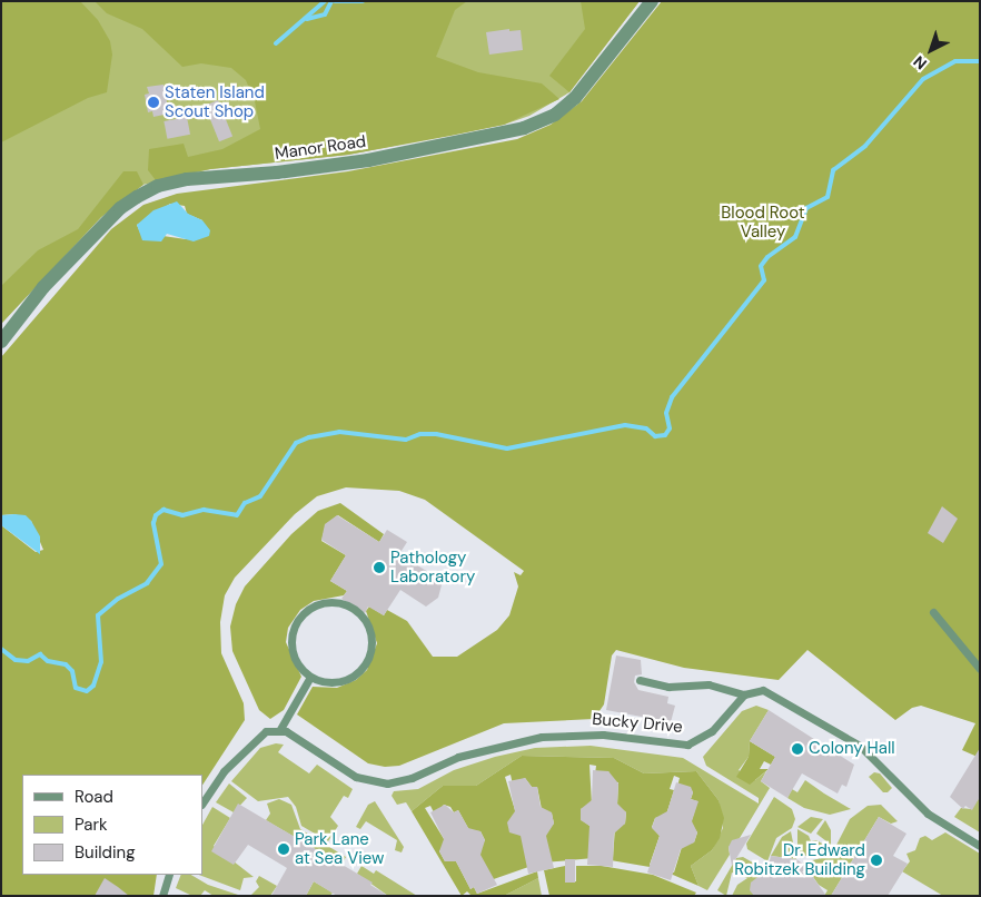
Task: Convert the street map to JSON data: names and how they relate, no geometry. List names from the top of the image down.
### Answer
{
  "streets": {
    "street": ["Manor Road"],
    "lane": ["Bucky Drive"]
  },
  "parks": ["Blood Root Valley"],
  "places": [
    "Staten Island Scout Shop",
    "Pathology Laboratory",
    "Colony Hall",
    "Park Lane at Sea View",
    "Dr. Edward Robitzek Building"
  ],
  "legend": ["Road", "Park", "Building"],
  "north": "bottom left"
}
